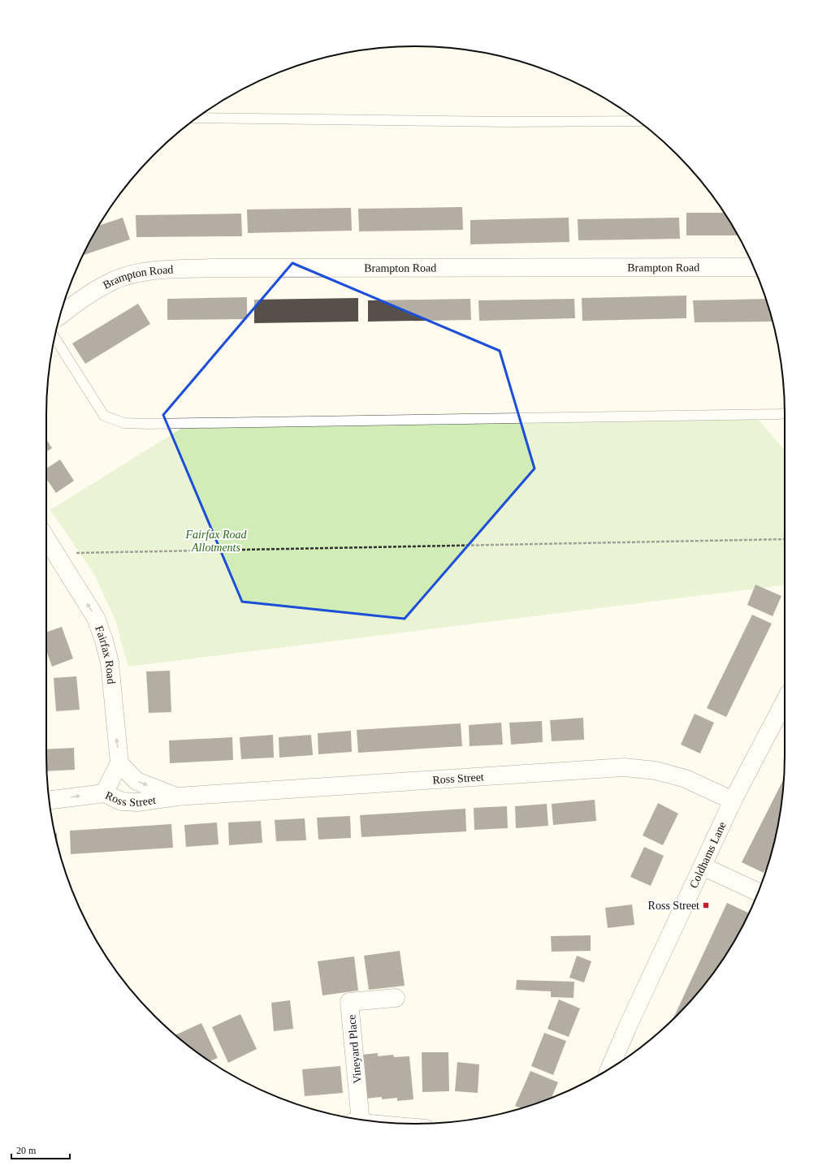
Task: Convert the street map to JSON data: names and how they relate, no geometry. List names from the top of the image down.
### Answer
{
  "streets": {
    "street": [
      "Brampton Road",
      "Fairfax Road",
      "Ross Street",
      "Coldhams Lane",
      "Vineyard Place"
    ]
  },
  "crossings": [
    ["Fairfax Road", "Ross Street"],
    ["Ross Street", "Coldhams Lane"]
  ],
  "one_way": ["Fairfax Road"],
  "parks": ["Fairfax Road Allotments"],
  "places": {
    "transit": ["Ross Street"]
  },
  "scale_bar": "20 m"
}
